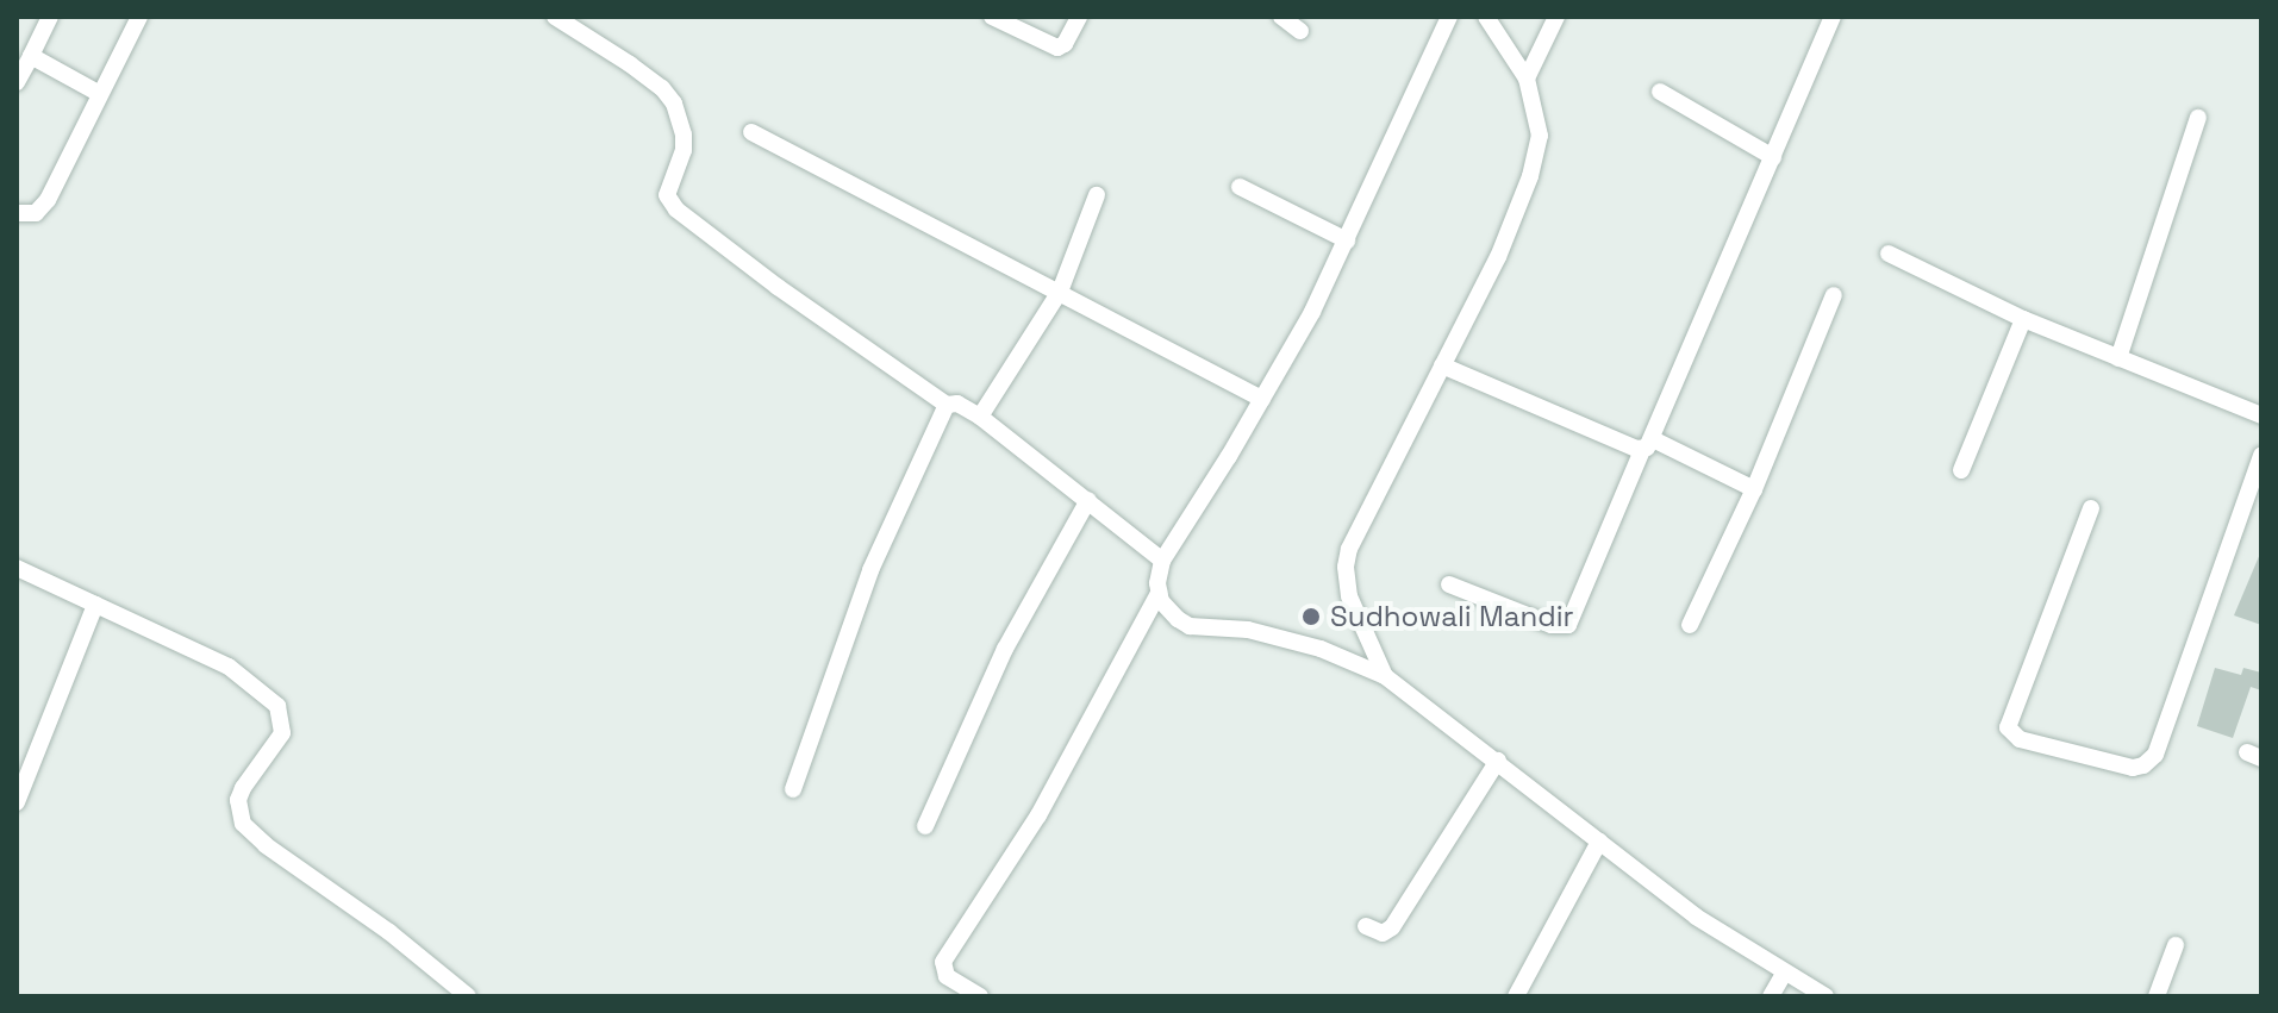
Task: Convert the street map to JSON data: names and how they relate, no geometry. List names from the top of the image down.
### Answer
{
  "places": ["Sudhowali Mandir"]
}
